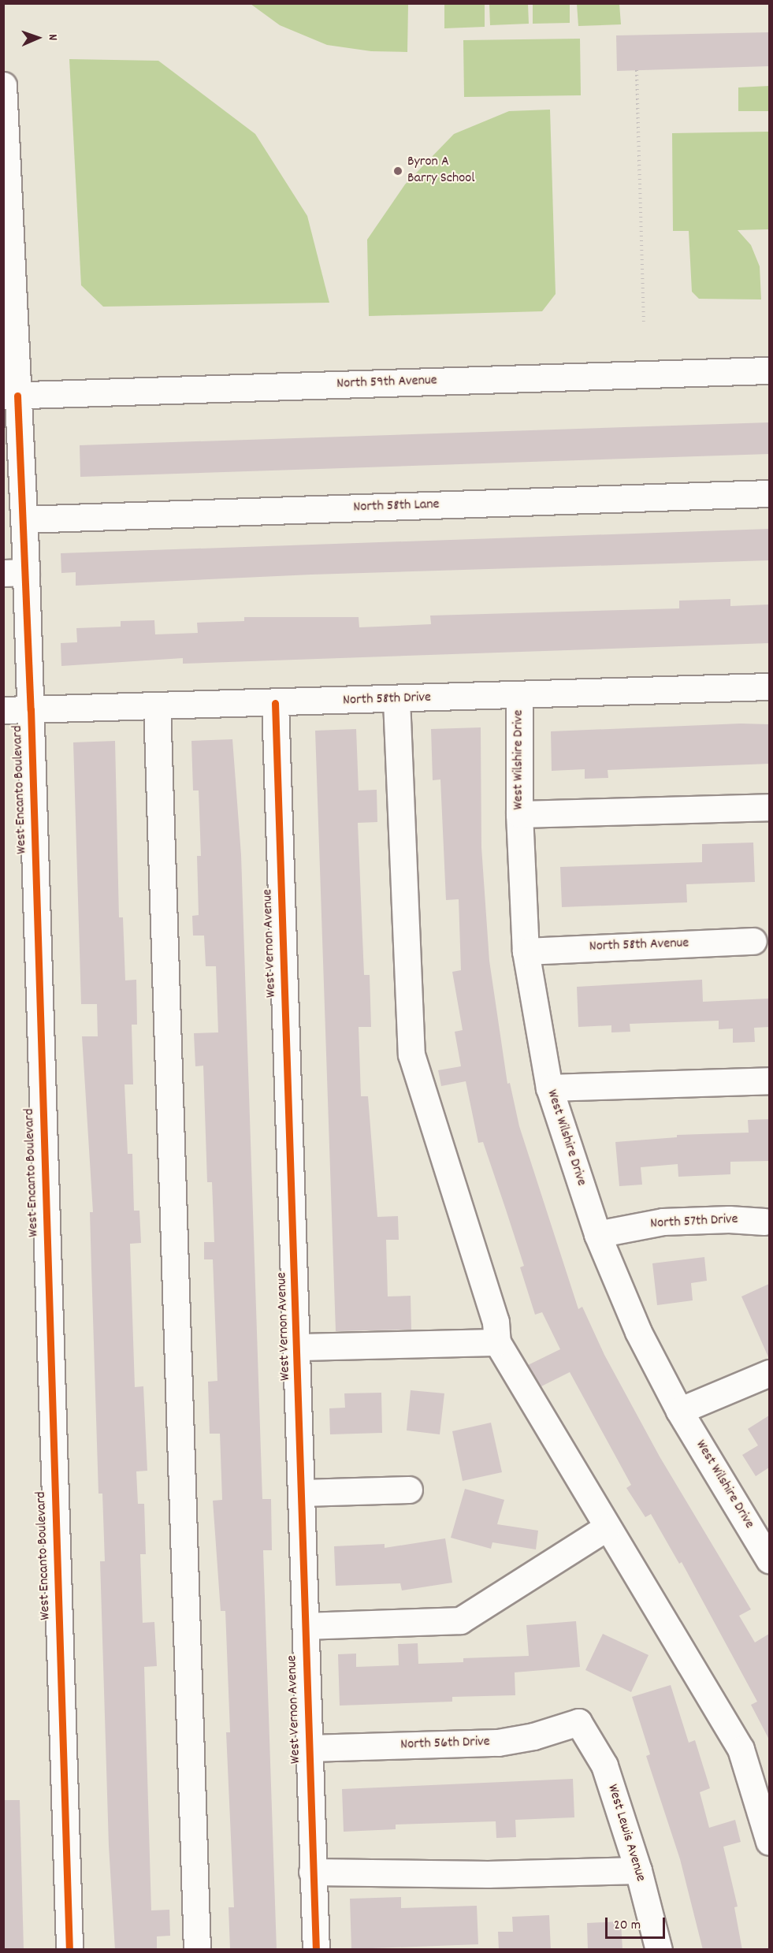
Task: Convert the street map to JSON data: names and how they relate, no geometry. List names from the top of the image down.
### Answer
{
  "streets": {
    "street": [
      "North 59th Avenue",
      "North 58th Lane",
      "North 58th Drive",
      "West Wilshire Drive",
      "West Encanto Boulevard",
      "West Vernon Avenue",
      "North 58th Avenue",
      "North 57th Drive",
      "North 56th Drive",
      "West Lewis Avenue"
    ]
  },
  "crossings": [
    ["North 59th Avenue", "West Encanto Boulevard"],
    ["North 58th Lane", "West Encanto Boulevard"],
    ["North 58th Drive", "West Wilshire Drive"],
    ["North 58th Drive", "West Encanto Boulevard"],
    ["North 58th Drive", "West Vernon Avenue"],
    ["West Wilshire Drive", "North 58th Avenue"],
    ["West Wilshire Drive", "North 57th Drive"],
    ["West Vernon Avenue", "North 56th Drive"],
    ["North 56th Drive", "West Lewis Avenue"]
  ],
  "places": ["Byron A Barry School"],
  "scale_bar": "20 m",
  "north": "right"
}
